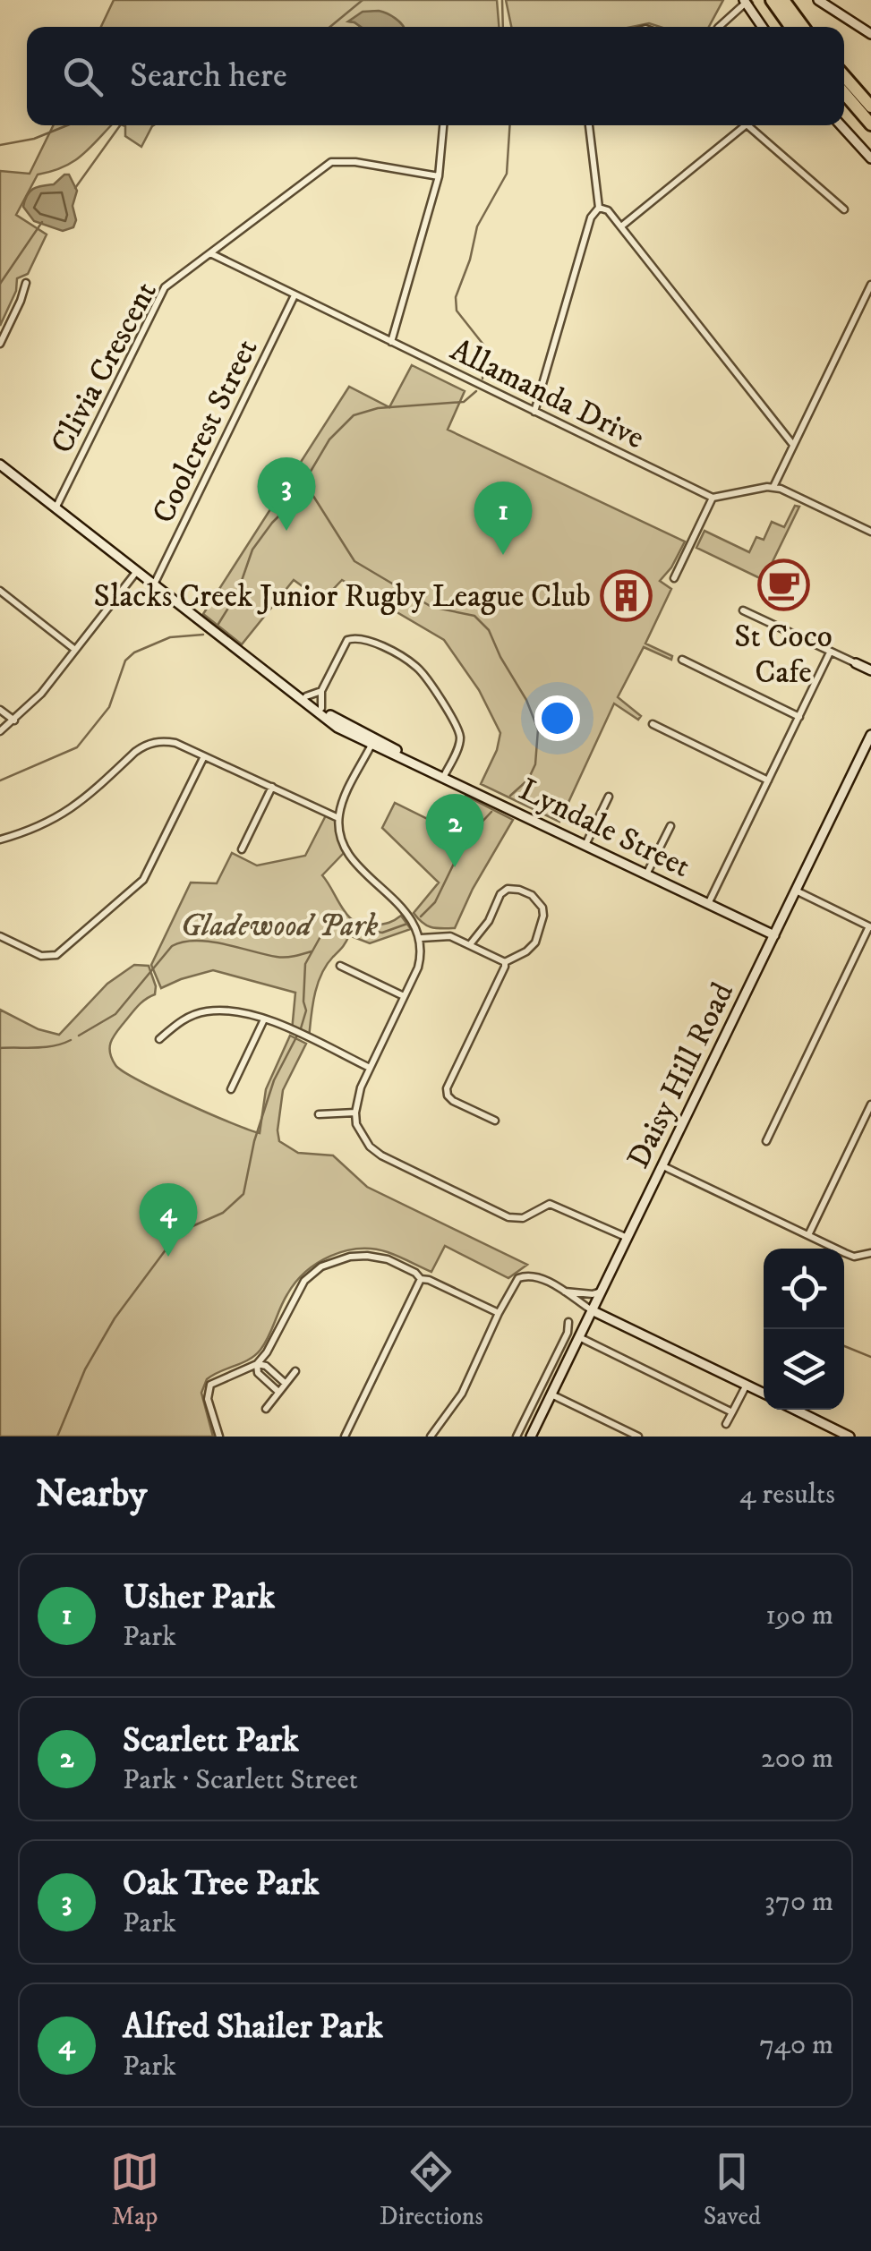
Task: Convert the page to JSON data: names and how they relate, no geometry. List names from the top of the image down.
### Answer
{
  "streets": {
    "street": [
      "Clivia Crescent",
      "Allamanda Drive",
      "Coolcrest Street",
      "Lyndale Street",
      "Daisy Hill Road"
    ]
  },
  "crossings": [
    ["Clivia Crescent", "Allamanda Drive"],
    ["Clivia Crescent", "Lyndale Street"],
    ["Allamanda Drive", "Coolcrest Street"],
    ["Coolcrest Street", "Lyndale Street"],
    ["Lyndale Street", "Daisy Hill Road"]
  ],
  "parks": ["Gladewood Park"],
  "places": {
    "cafe": ["St Coco Cafe"],
    "building": ["Slacks Creek Junior Rugby League Club"]
  },
  "page": {
    "search": "Search here",
    "pins": [
      "3",
      "1",
      "2",
      "4"
    ],
    "heading": ["Nearby", "4 results"],
    "list": [
      {
        "mark": "1",
        "name": "Usher Park",
        "note": "Park",
        "value": "190 m"
      },
      {
        "mark": "2",
        "name": "Scarlett Park",
        "note": "Park · Scarlett Street",
        "value": "200 m"
      },
      {
        "mark": "3",
        "name": "Oak Tree Park",
        "note": "Park",
        "value": "370 m"
      },
      {
        "mark": "4",
        "name": "Alfred Shailer Park",
        "note": "Park",
        "value": "740 m"
      }
    ],
    "nav": ["Map", "Directions", "Saved"]
  }
}
